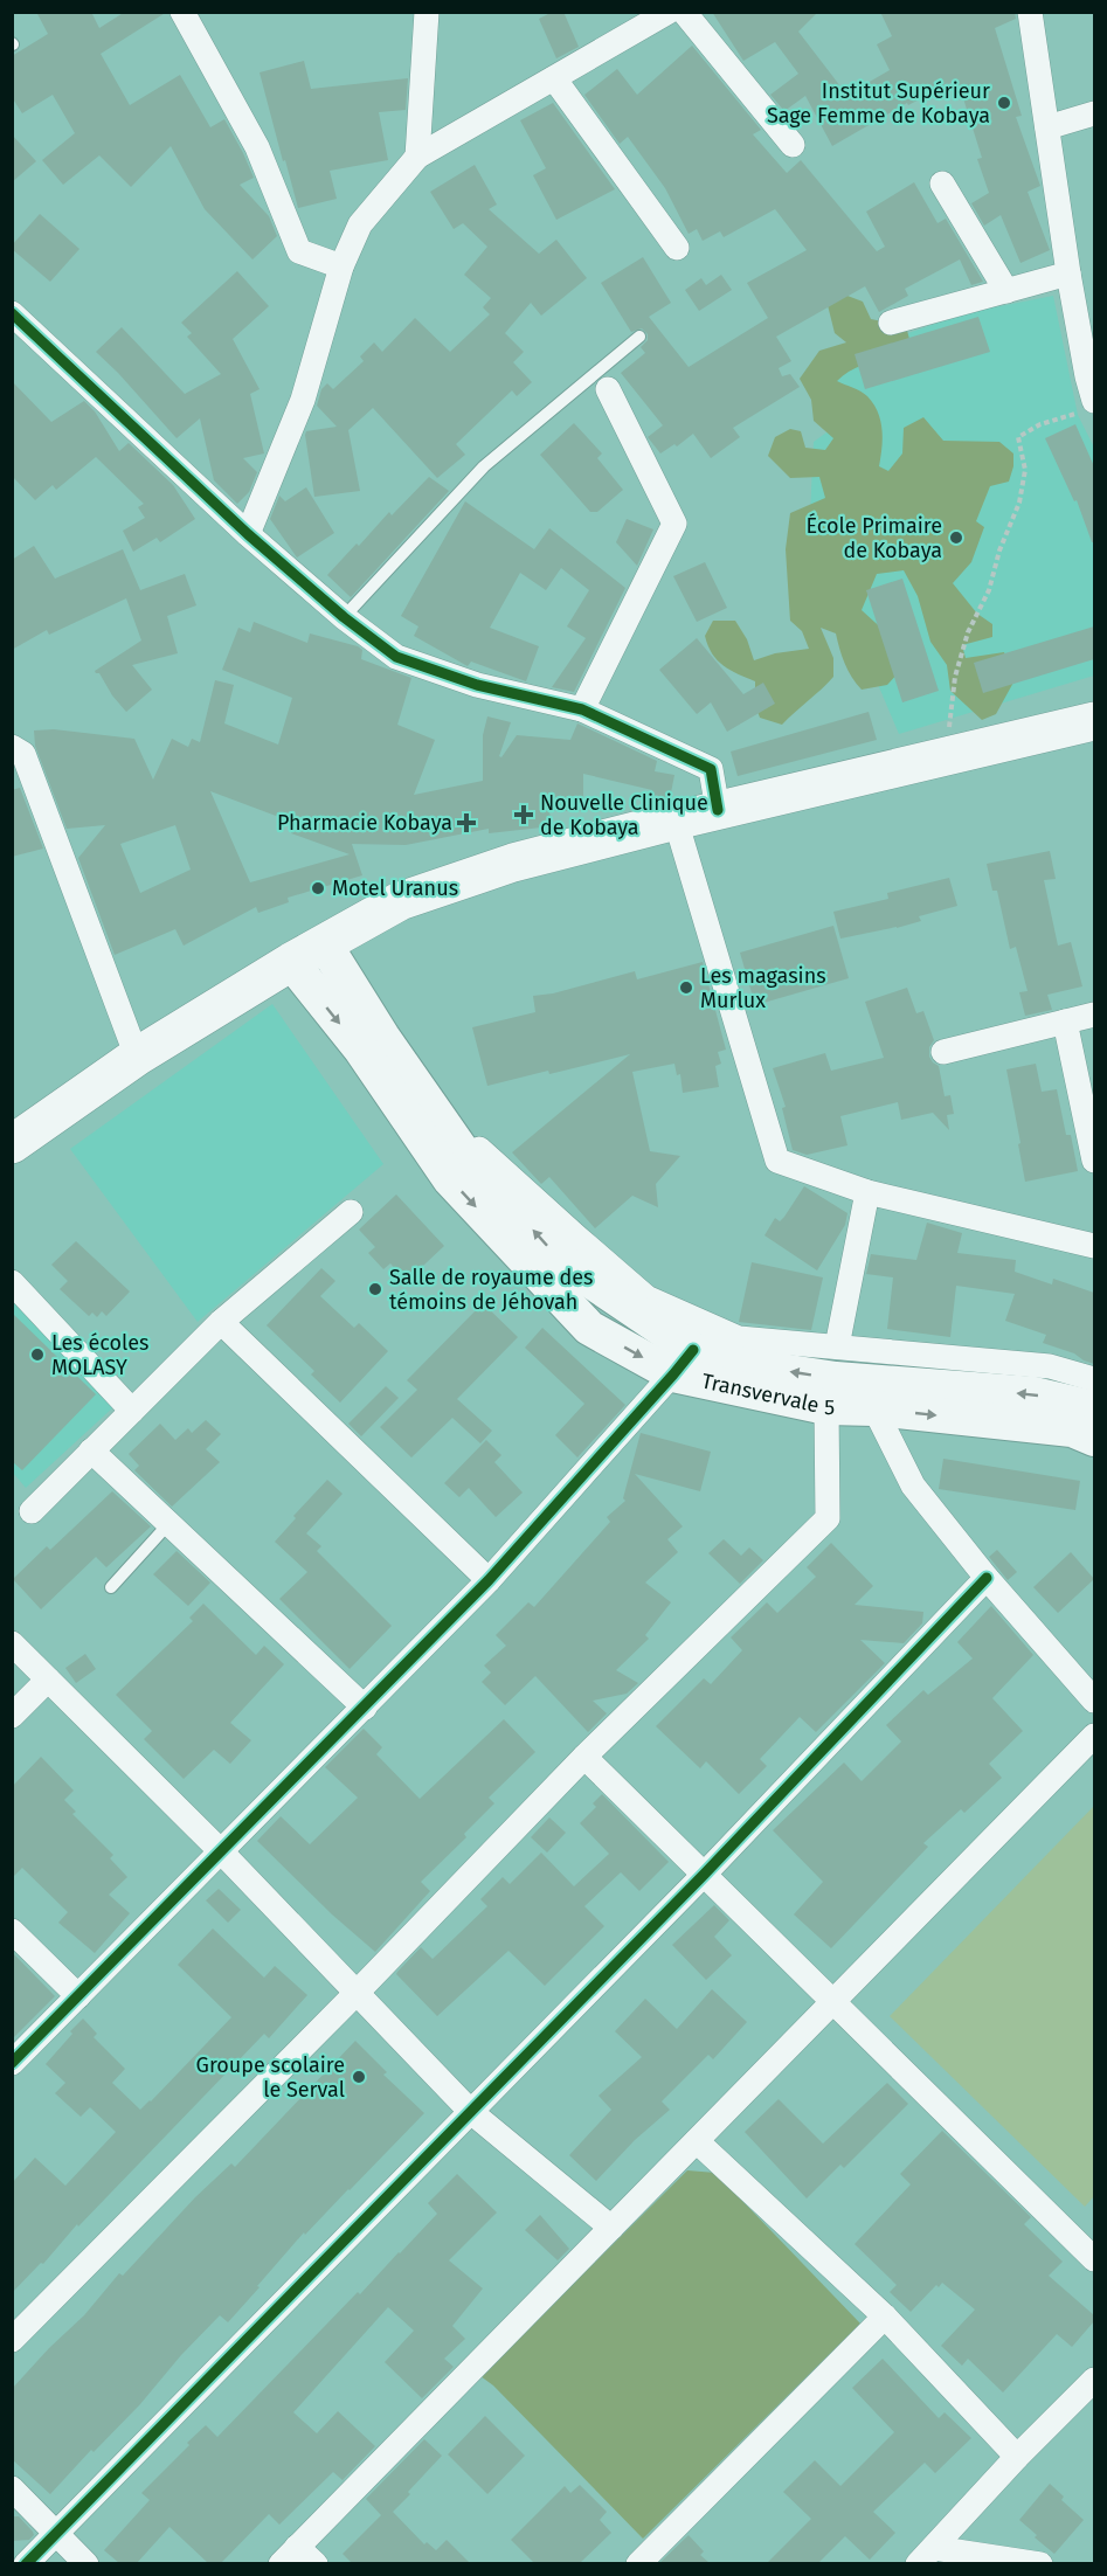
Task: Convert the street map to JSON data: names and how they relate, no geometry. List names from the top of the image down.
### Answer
{
  "streets": {
    "main road": ["Transvervale 5"]
  },
  "places": {
    "other": [
      "Institut Supérieur Sage Femme de Kobaya",
      "École Primaire de Kobaya",
      "Motel Uranus",
      "Les magasins Murlux",
      "Salle de royaume des témoins de Jéhovah",
      "Les écoles MOLASY",
      "Groupe scolaire le Serval"
    ],
    "health": ["Nouvelle Clinique de Kobaya", "Pharmacie Kobaya"]
  }
}
